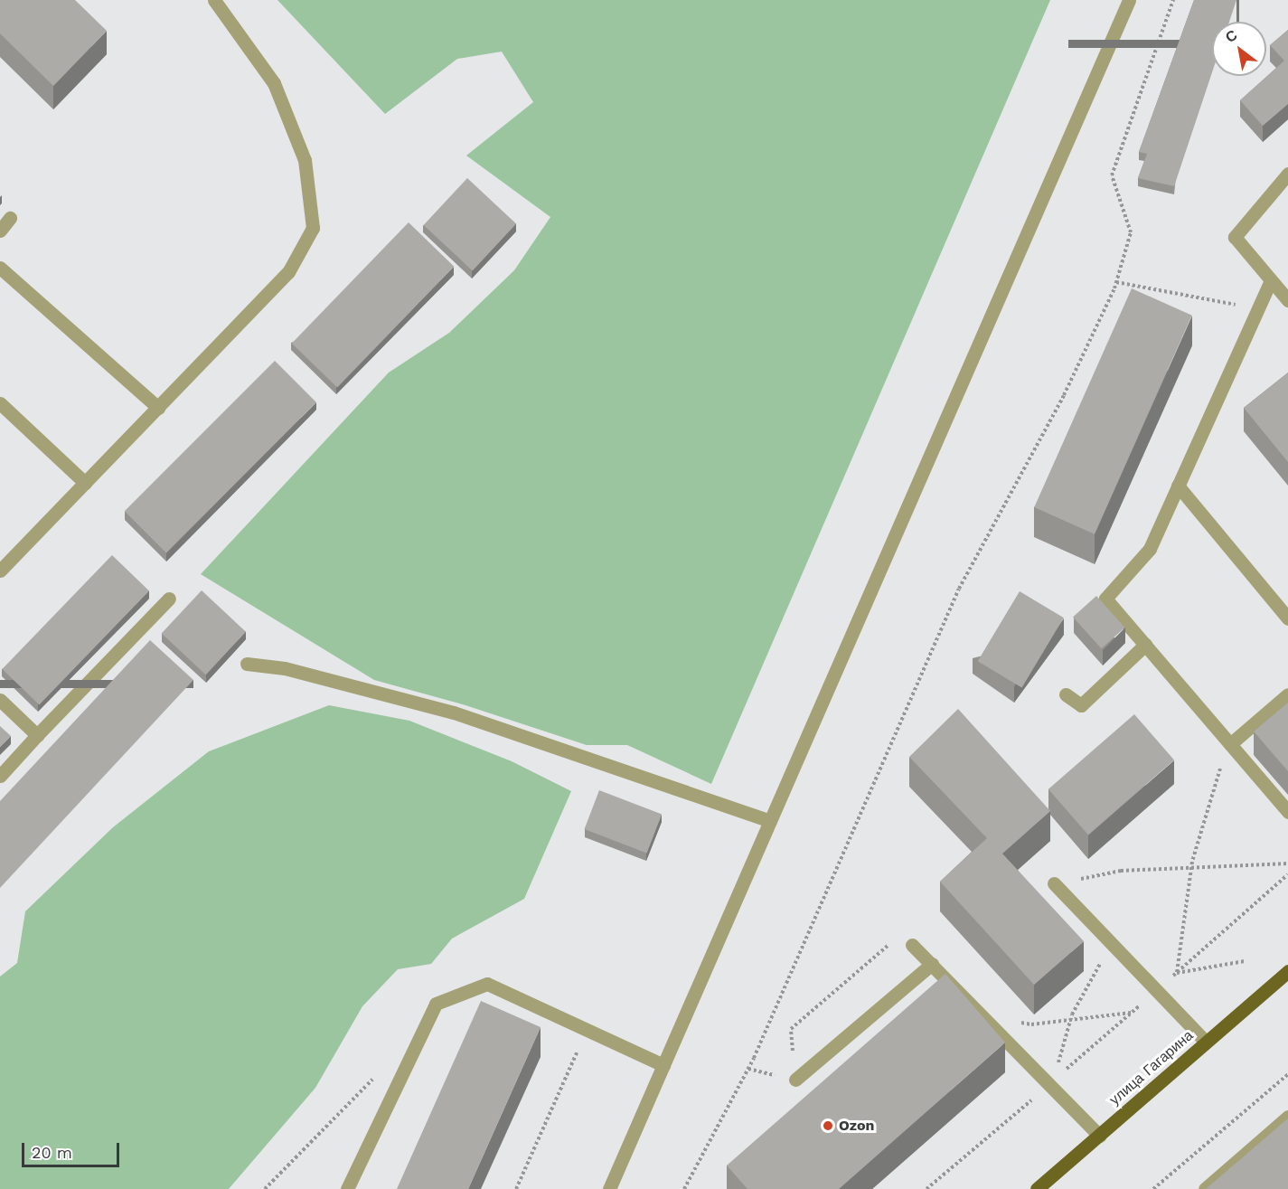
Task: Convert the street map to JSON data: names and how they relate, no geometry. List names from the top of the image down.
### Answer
{
  "streets": {
    "main road": ["улица Гагарина"]
  },
  "places": ["Ozon"],
  "scale_bar": "20 m",
  "north": "top left"
}
